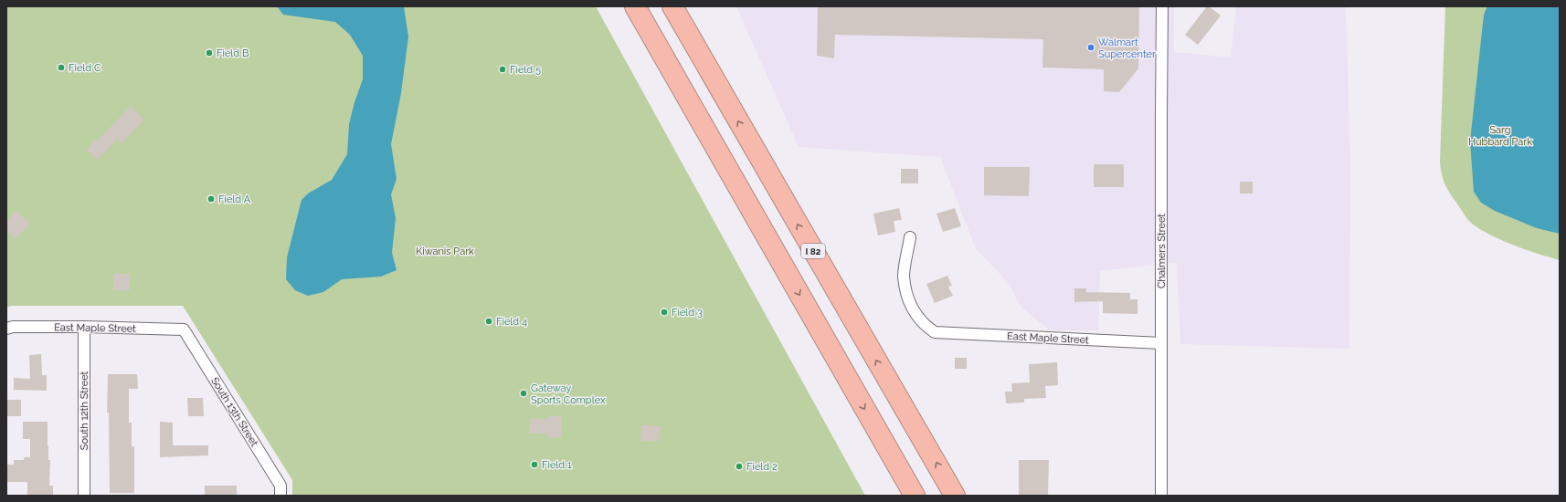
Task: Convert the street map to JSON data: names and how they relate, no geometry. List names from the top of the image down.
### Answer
{
  "streets": {
    "highway": ["I 82"],
    "street": [
      "Chalmers Street",
      "East Maple Street",
      "South 12th Street",
      "South 13th Street"
    ]
  },
  "crossings": [
    ["Chalmers Street", "East Maple Street"],
    ["East Maple Street", "South 12th Street"],
    ["East Maple Street", "South 13th Street"]
  ],
  "parks": ["Sarg Hubbard Park", "Kiwanis Park"],
  "places": [
    "Walmart Supercenter",
    "Field B",
    "Field C",
    "Field 5",
    "Field A",
    "Field 3",
    "Field 4",
    "Gateway Sports Complex",
    "Field 1",
    "Field 2"
  ]
}
